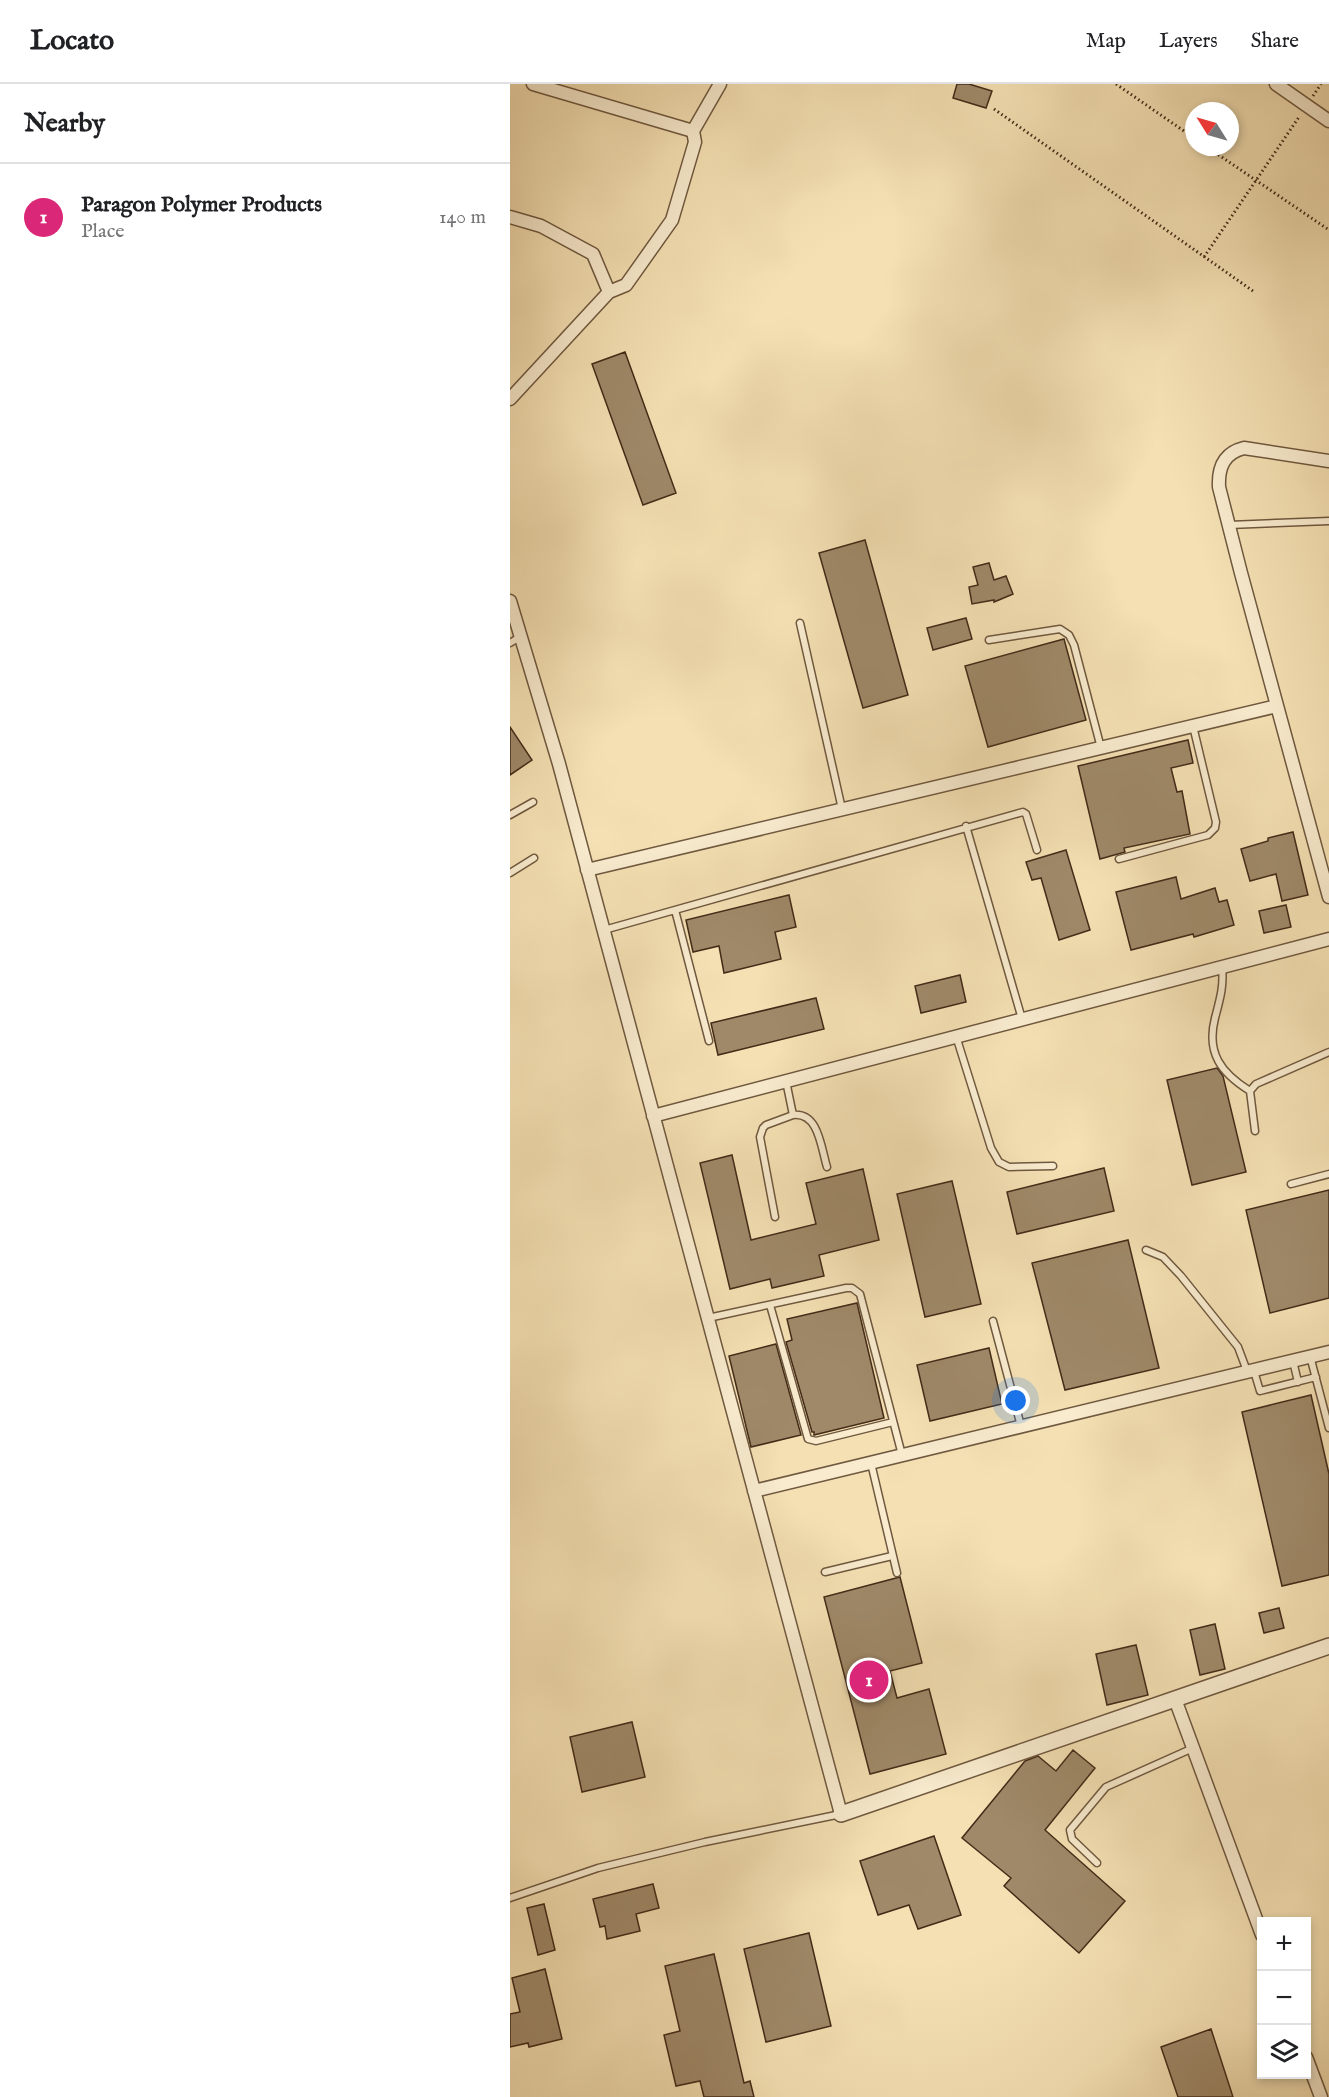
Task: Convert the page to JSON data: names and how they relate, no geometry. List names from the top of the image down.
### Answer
{
  "north": "top left",
  "page": {
    "header": "Locato",
    "nav": ["Map", "Layers", "Share"],
    "heading": "Nearby",
    "list": [
      {
        "mark": "1",
        "name": "Paragon Polymer Products",
        "note": "Place",
        "value": "140 m"
      }
    ],
    "pins": "1",
    "map_buttons": ["+", "−"]
  }
}
